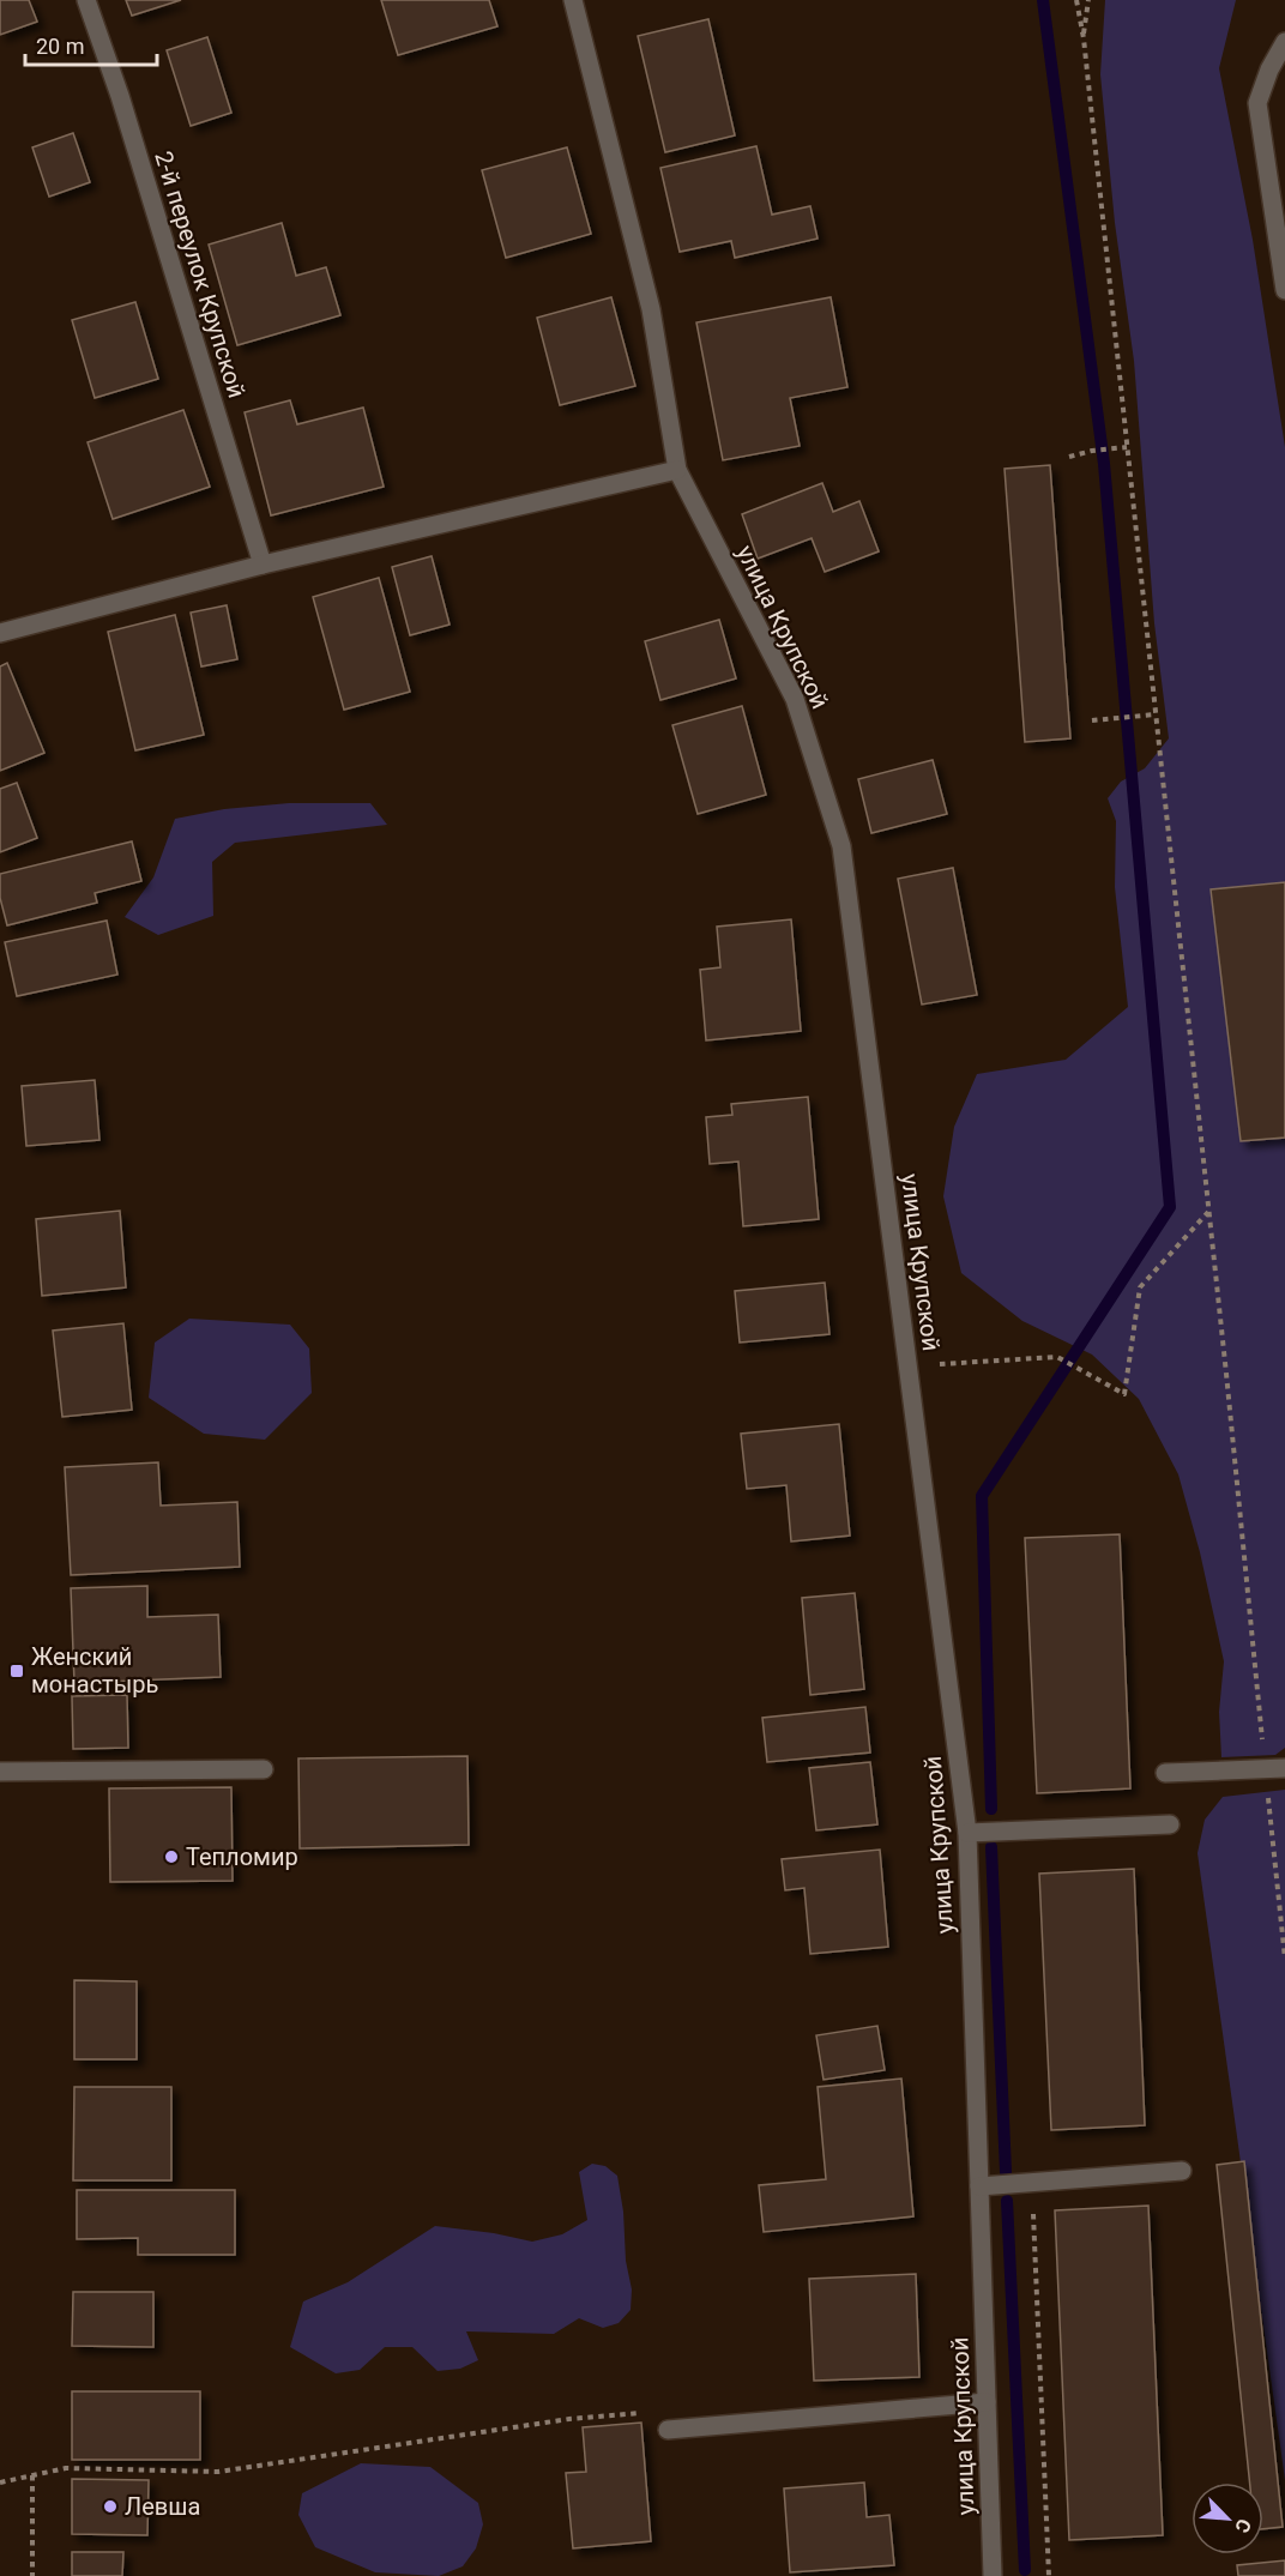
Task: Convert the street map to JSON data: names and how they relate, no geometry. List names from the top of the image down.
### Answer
{
  "streets": {
    "street": ["2-й переулок Крупской", "улица Крупской"]
  },
  "places": {
    "transit": ["Женский монастырь"],
    "other": ["Тепломир", "Левша"]
  },
  "scale_bar": "20 m",
  "north": "bottom right"
}
